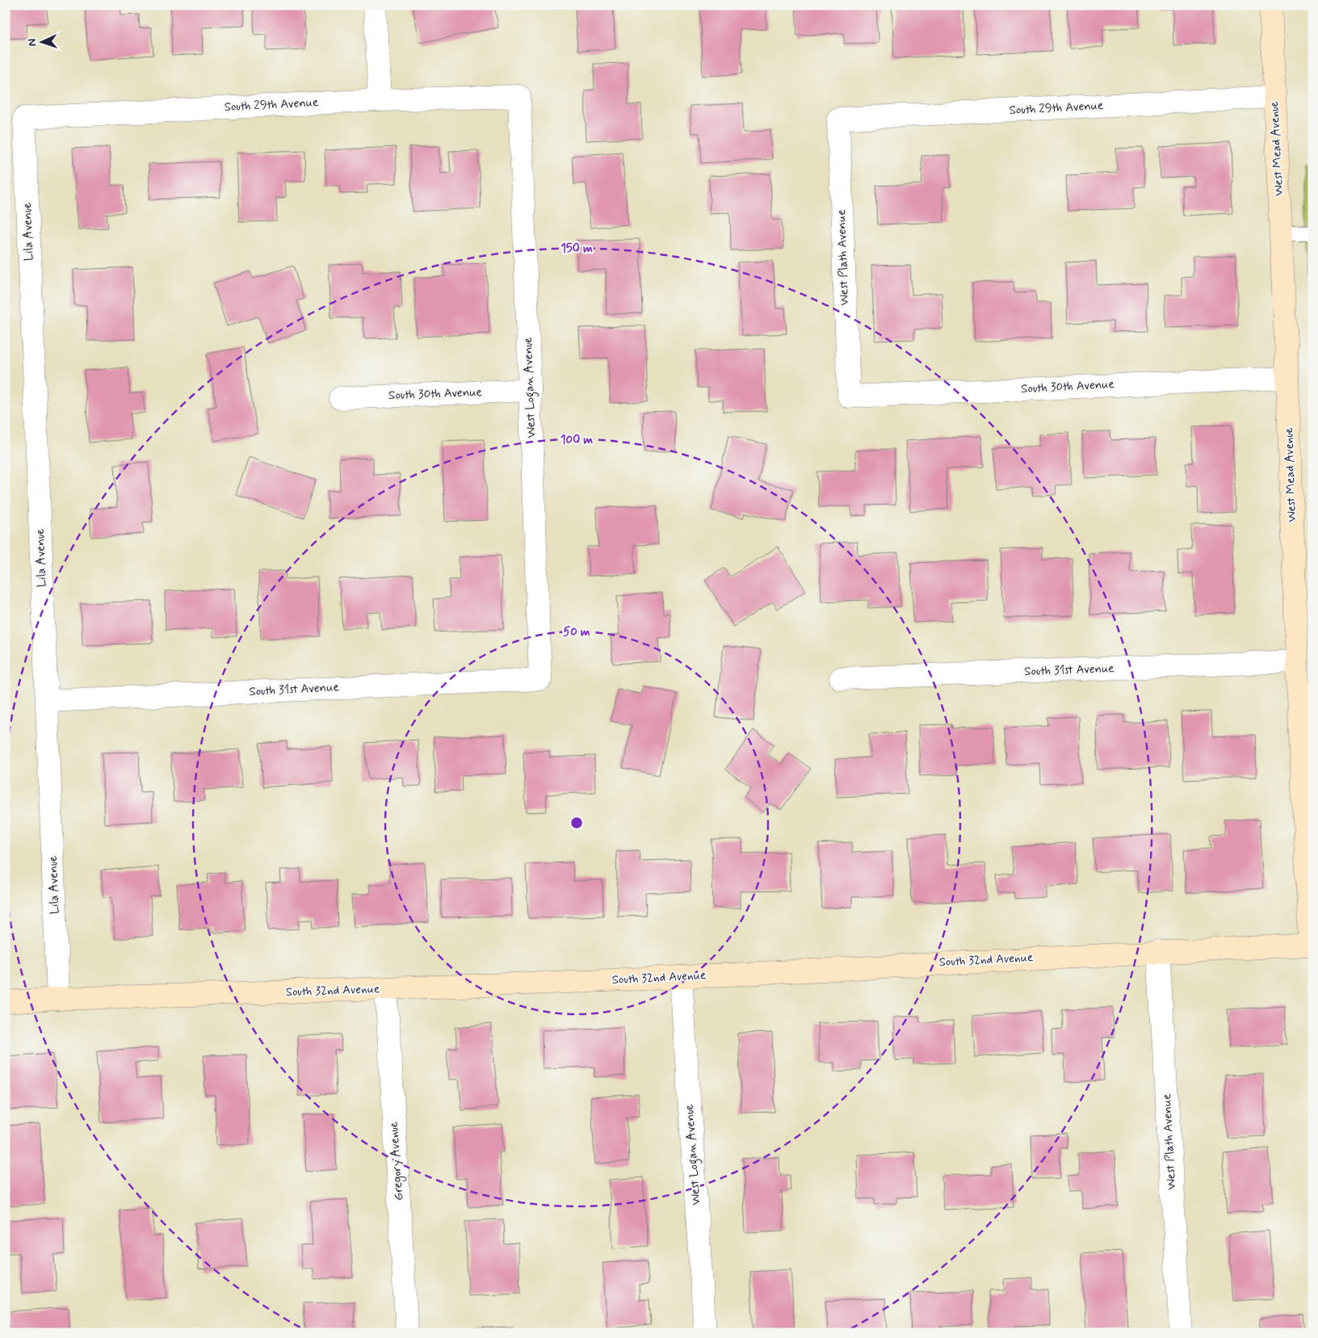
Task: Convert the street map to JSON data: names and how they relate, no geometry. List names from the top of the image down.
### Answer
{
  "streets": {
    "street": [
      "South 29th Avenue",
      "West Mead Avenue",
      "Lila Avenue",
      "West Plath Avenue",
      "South 30th Avenue",
      "West Logan Avenue",
      "South 31st Avenue",
      "South 32nd Avenue",
      "Gregory Avenue"
    ]
  },
  "crossings": [
    ["South 29th Avenue", "West Mead Avenue"],
    ["South 29th Avenue", "Lila Avenue"],
    ["South 29th Avenue", "West Plath Avenue"],
    ["South 29th Avenue", "West Logan Avenue"],
    ["West Mead Avenue", "South 30th Avenue"],
    ["West Mead Avenue", "South 31st Avenue"],
    ["West Mead Avenue", "South 32nd Avenue"],
    ["Lila Avenue", "South 31st Avenue"],
    ["Lila Avenue", "South 32nd Avenue"],
    ["West Plath Avenue", "South 30th Avenue"],
    ["West Plath Avenue", "South 32nd Avenue"],
    ["South 30th Avenue", "West Logan Avenue"],
    ["West Logan Avenue", "South 31st Avenue"],
    ["West Logan Avenue", "South 32nd Avenue"],
    ["South 32nd Avenue", "Gregory Avenue"]
  ],
  "north": "left",
  "rings": ["150 m", "100 m", "50 m"]
}
